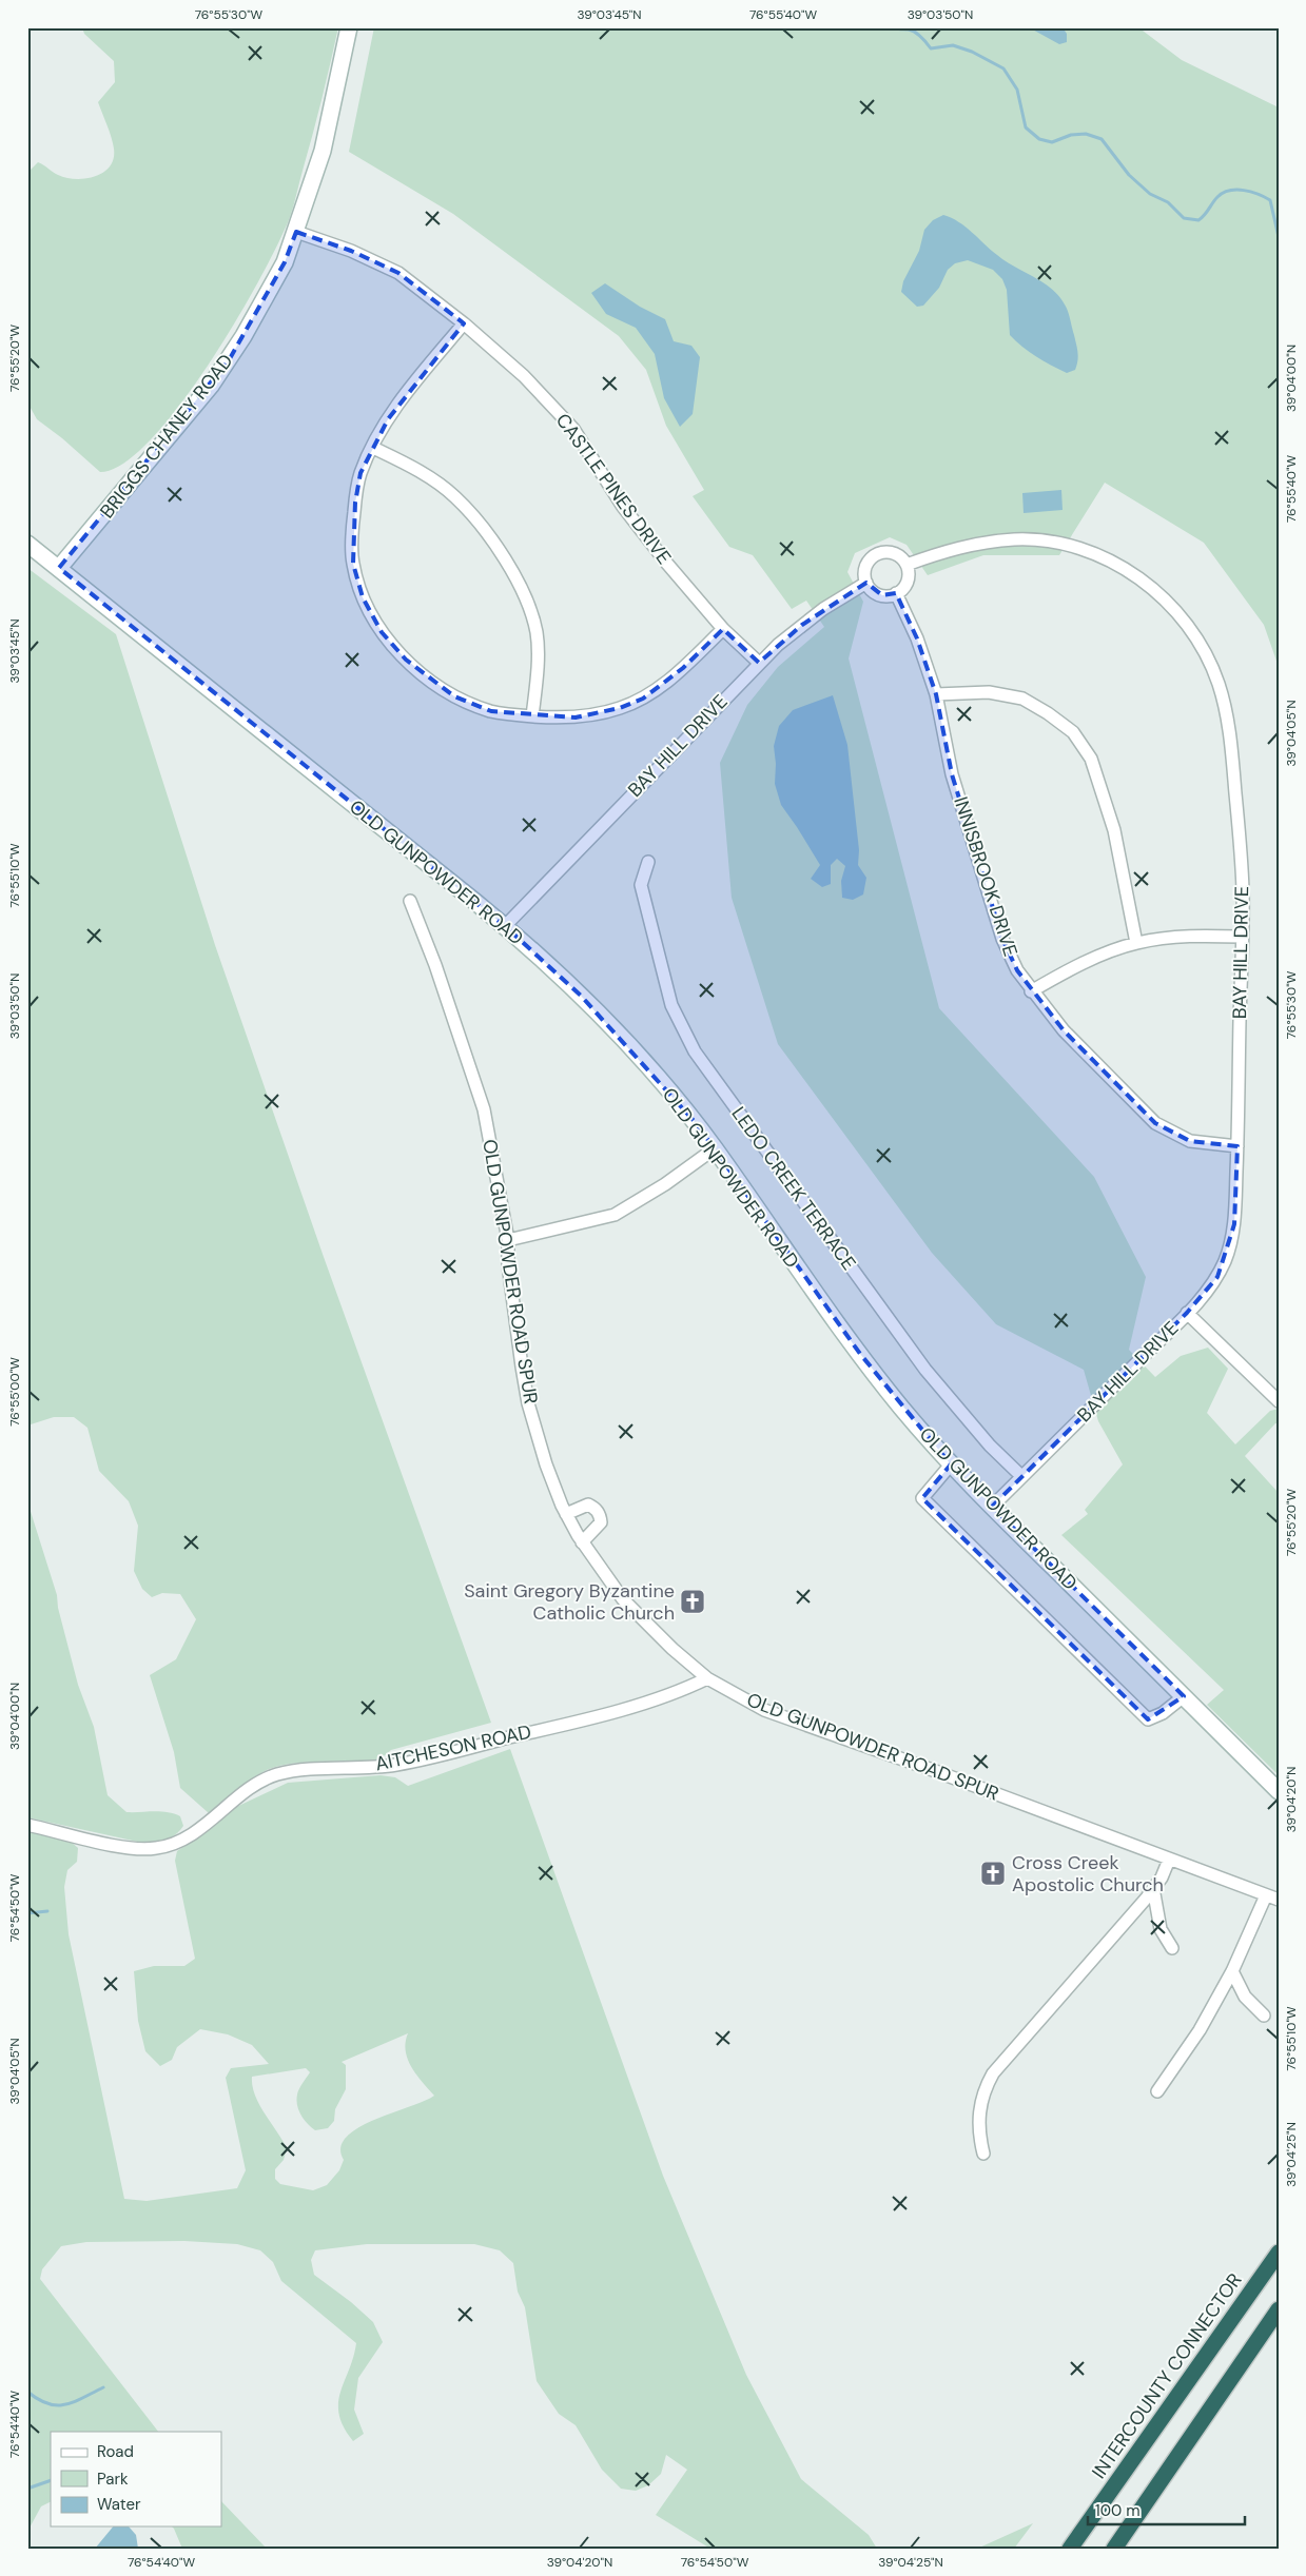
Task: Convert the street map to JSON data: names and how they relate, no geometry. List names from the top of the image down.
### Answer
{
  "streets": {
    "highway": ["INTERCOUNTY CONNECTOR"],
    "main road": ["BRIGGS CHANEY ROAD", "OLD GUNPOWDER ROAD"],
    "street": [
      "CASTLE PINES DRIVE",
      "BAY HILL DRIVE",
      "INNISBROOK DRIVE",
      "LEDO CREEK TERRACE",
      "OLD GUNPOWDER ROAD SPUR",
      "AITCHESON ROAD"
    ]
  },
  "crossings": [
    ["BRIGGS CHANEY ROAD", "CASTLE PINES DRIVE"],
    ["BRIGGS CHANEY ROAD", "OLD GUNPOWDER ROAD"],
    ["CASTLE PINES DRIVE", "BAY HILL DRIVE"],
    ["BAY HILL DRIVE", "OLD GUNPOWDER ROAD"],
    ["BAY HILL DRIVE", "INNISBROOK DRIVE"],
    ["BAY HILL DRIVE", "LEDO CREEK TERRACE"],
    ["OLD GUNPOWDER ROAD SPUR", "AITCHESON ROAD"]
  ],
  "places": {
    "church": ["Saint Gregory Byzantine Catholic Church", "Cross Creek Apostolic Church"]
  },
  "legend": ["Road", "Park", "Water"],
  "scale_bar": "100 m",
  "coordinates": [
    "76°55'30\"W",
    "39°03'45\"N",
    "76°55'40\"W",
    "39°03'50\"N",
    "76°55'20\"W",
    "39°04'00\"N",
    "39°04'05\"N",
    "76°55'10\"W",
    "76°55'00\"W",
    "39°04'20\"N",
    "76°54'50\"W",
    "39°04'25\"N",
    "76°54'40\"W"
  ]
}
